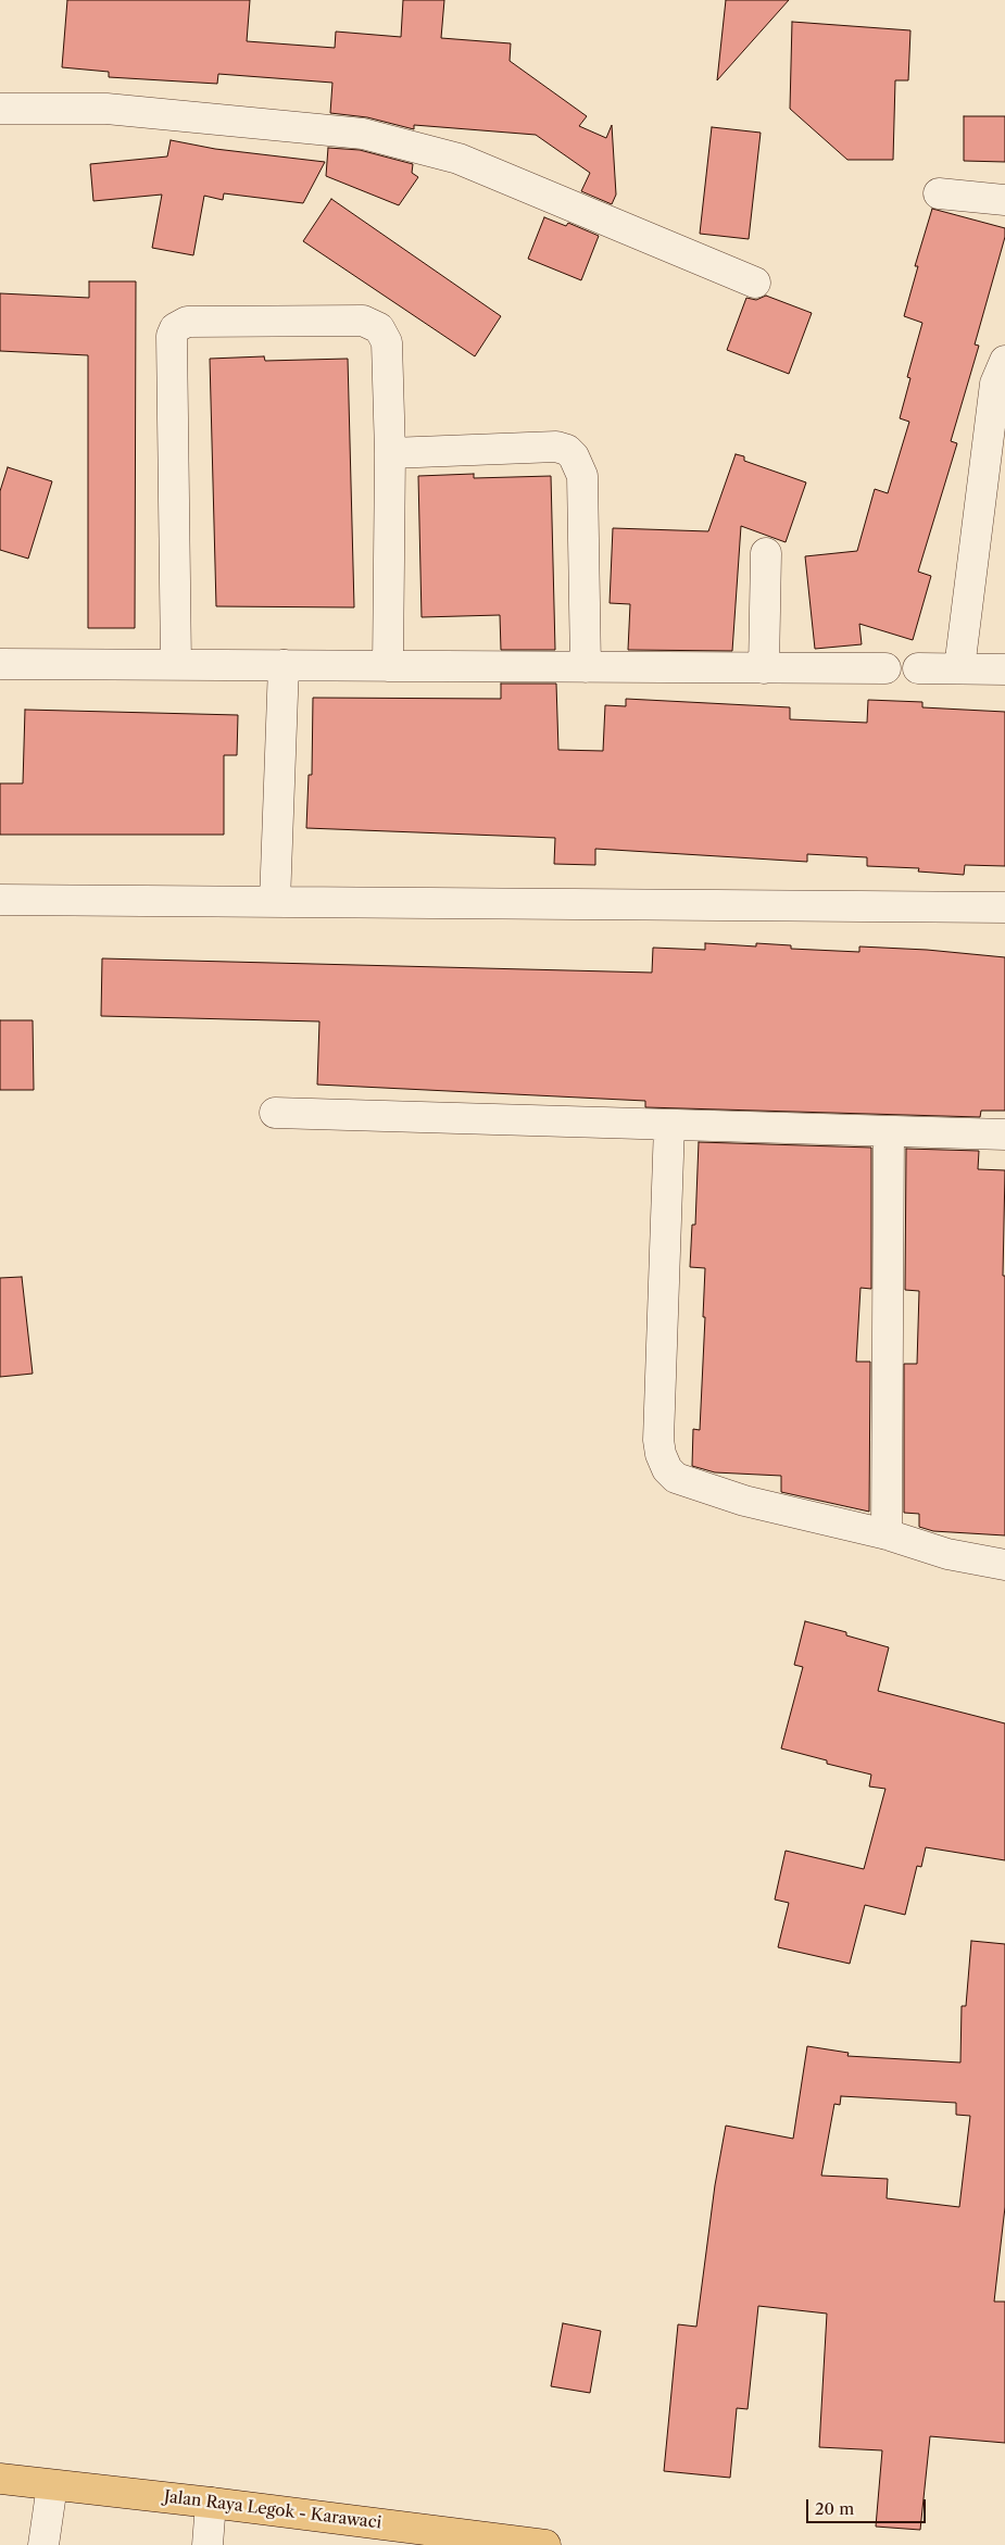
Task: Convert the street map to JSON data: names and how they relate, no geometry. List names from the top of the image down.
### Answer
{
  "streets": {
    "main road": ["Jalan Raya Legok - Karawaci"]
  },
  "scale_bar": "20 m"
}
